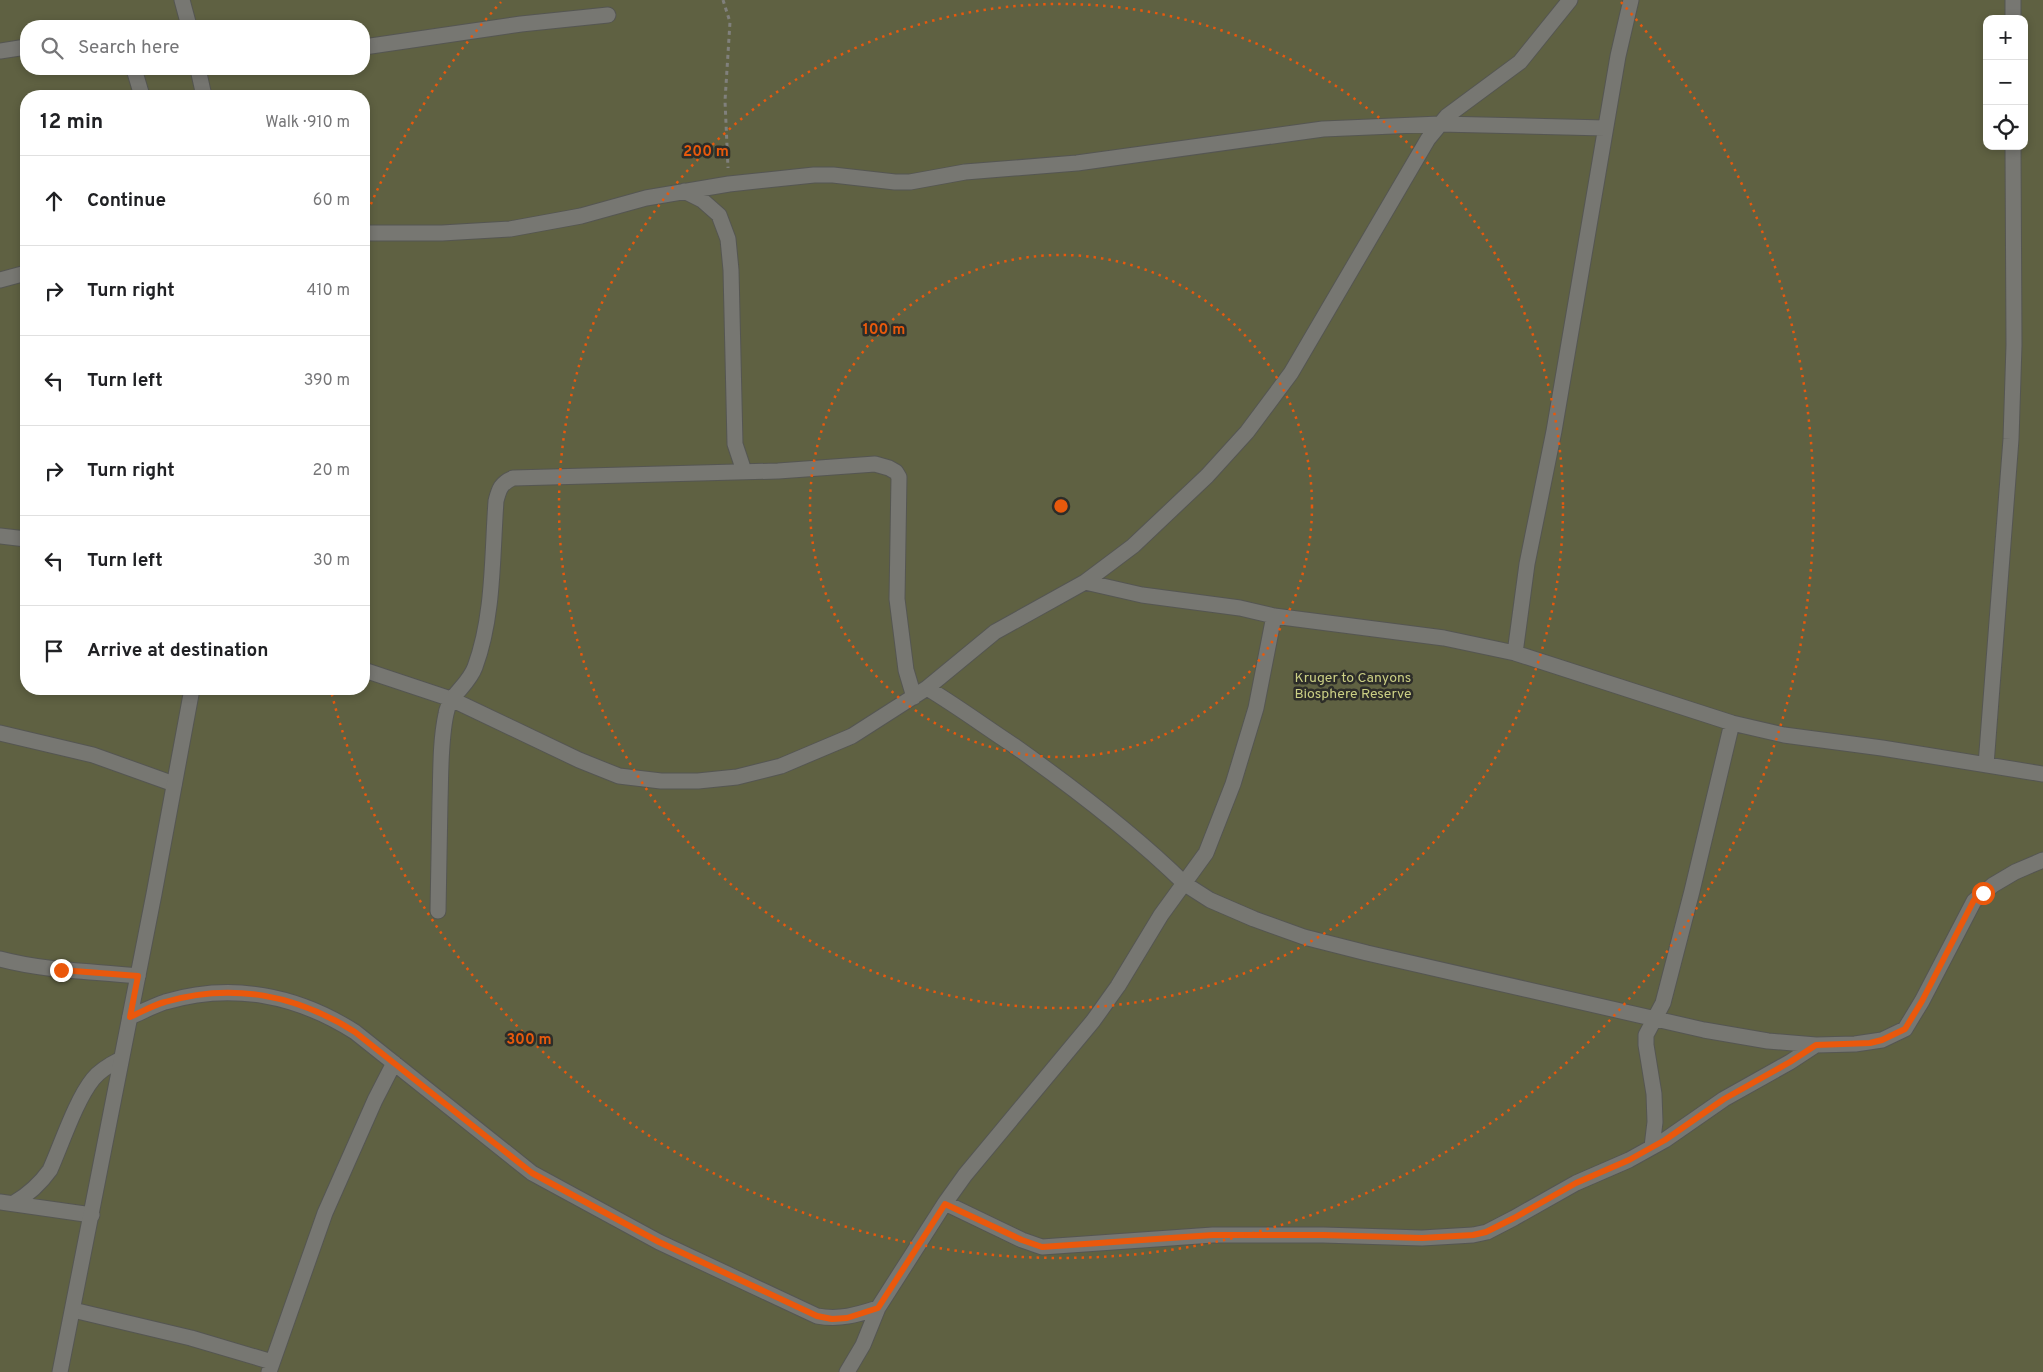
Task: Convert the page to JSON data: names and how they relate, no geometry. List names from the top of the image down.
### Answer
{
  "parks": ["Kruger to Canyons Biosphere Reserve"],
  "page": {
    "map_buttons": ["+", "−"],
    "search": "Search here",
    "heading": ["12 min", "Walk · 910 m"],
    "list": [
      ["Continue", "60 m"],
      ["Turn right", "410 m"],
      ["Turn left", "390 m"],
      ["Turn right", "20 m"],
      ["Turn left", "30 m"],
      "Arrive at destination"
    ]
  },
  "rings": ["200 m", "100 m", "300 m"]
}
